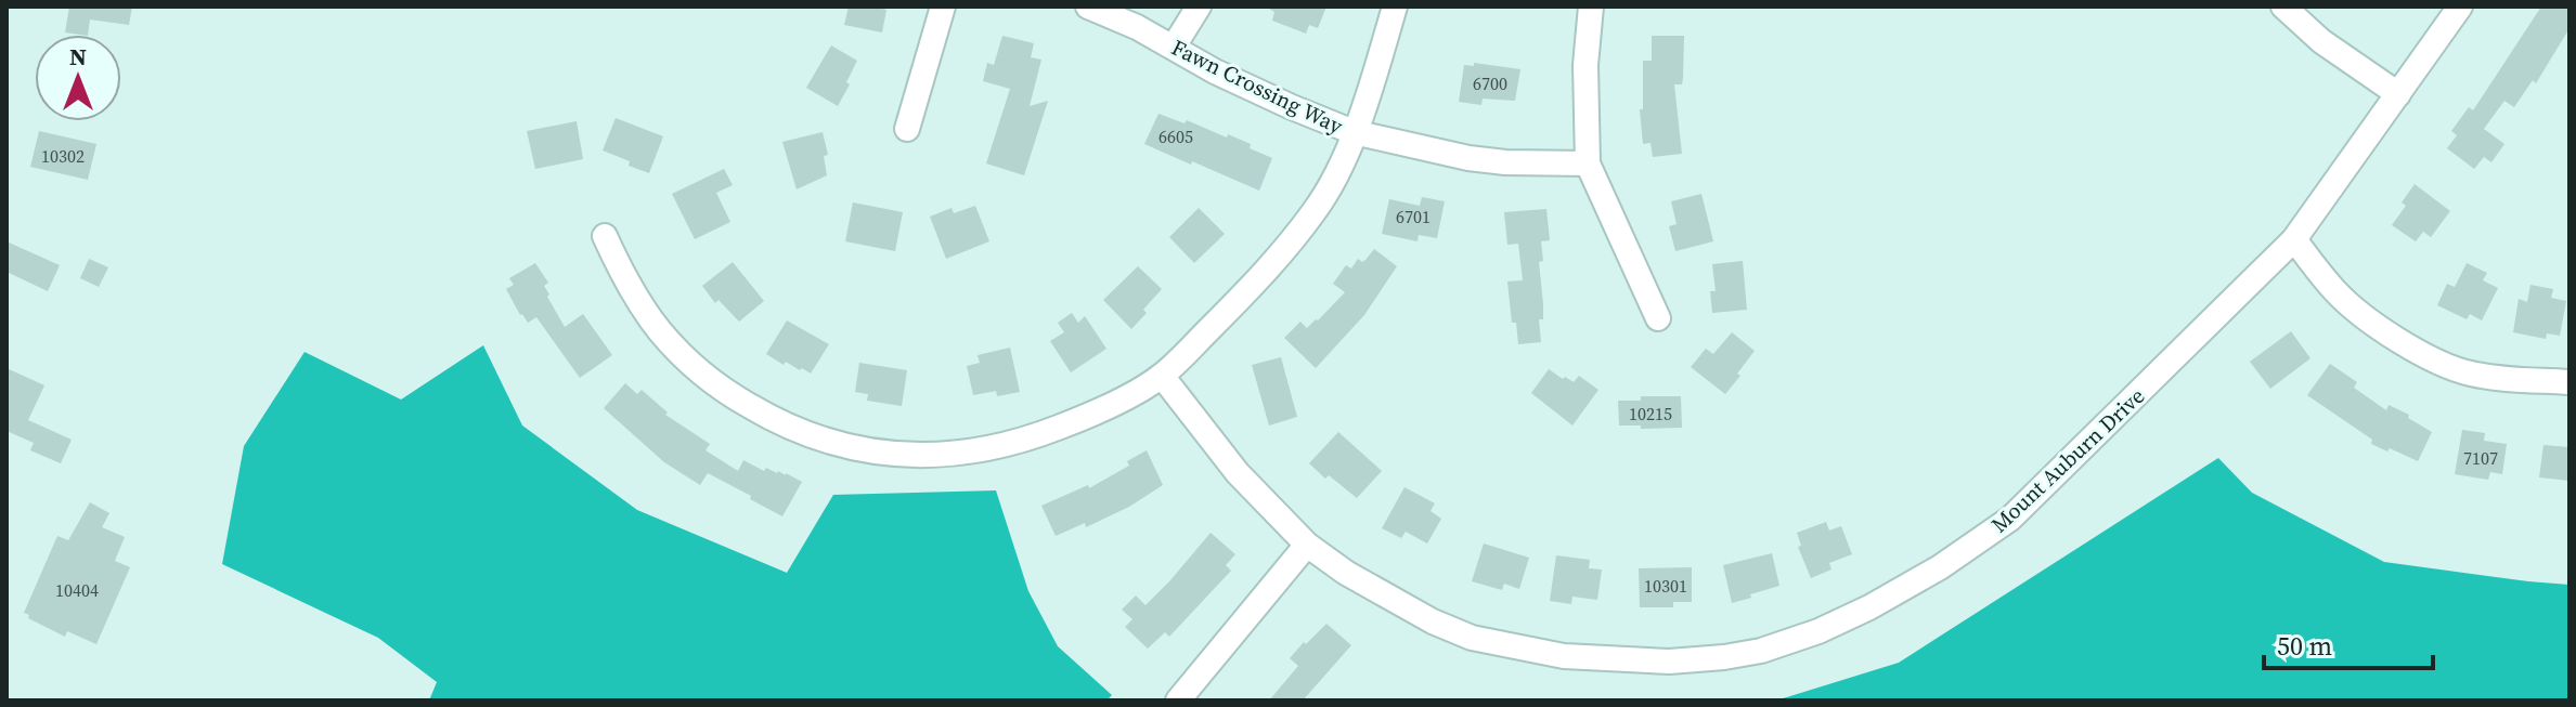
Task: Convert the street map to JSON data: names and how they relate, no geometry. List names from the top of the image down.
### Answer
{
  "streets": {
    "street": ["Fawn Crossing Way", "Mount Auburn Drive"]
  },
  "house_numbers": [
    "6700",
    "6605",
    "10302",
    "6701",
    "10215",
    "7107",
    "10301",
    "10404"
  ],
  "scale_bar": "50 m",
  "north": "top"
}
